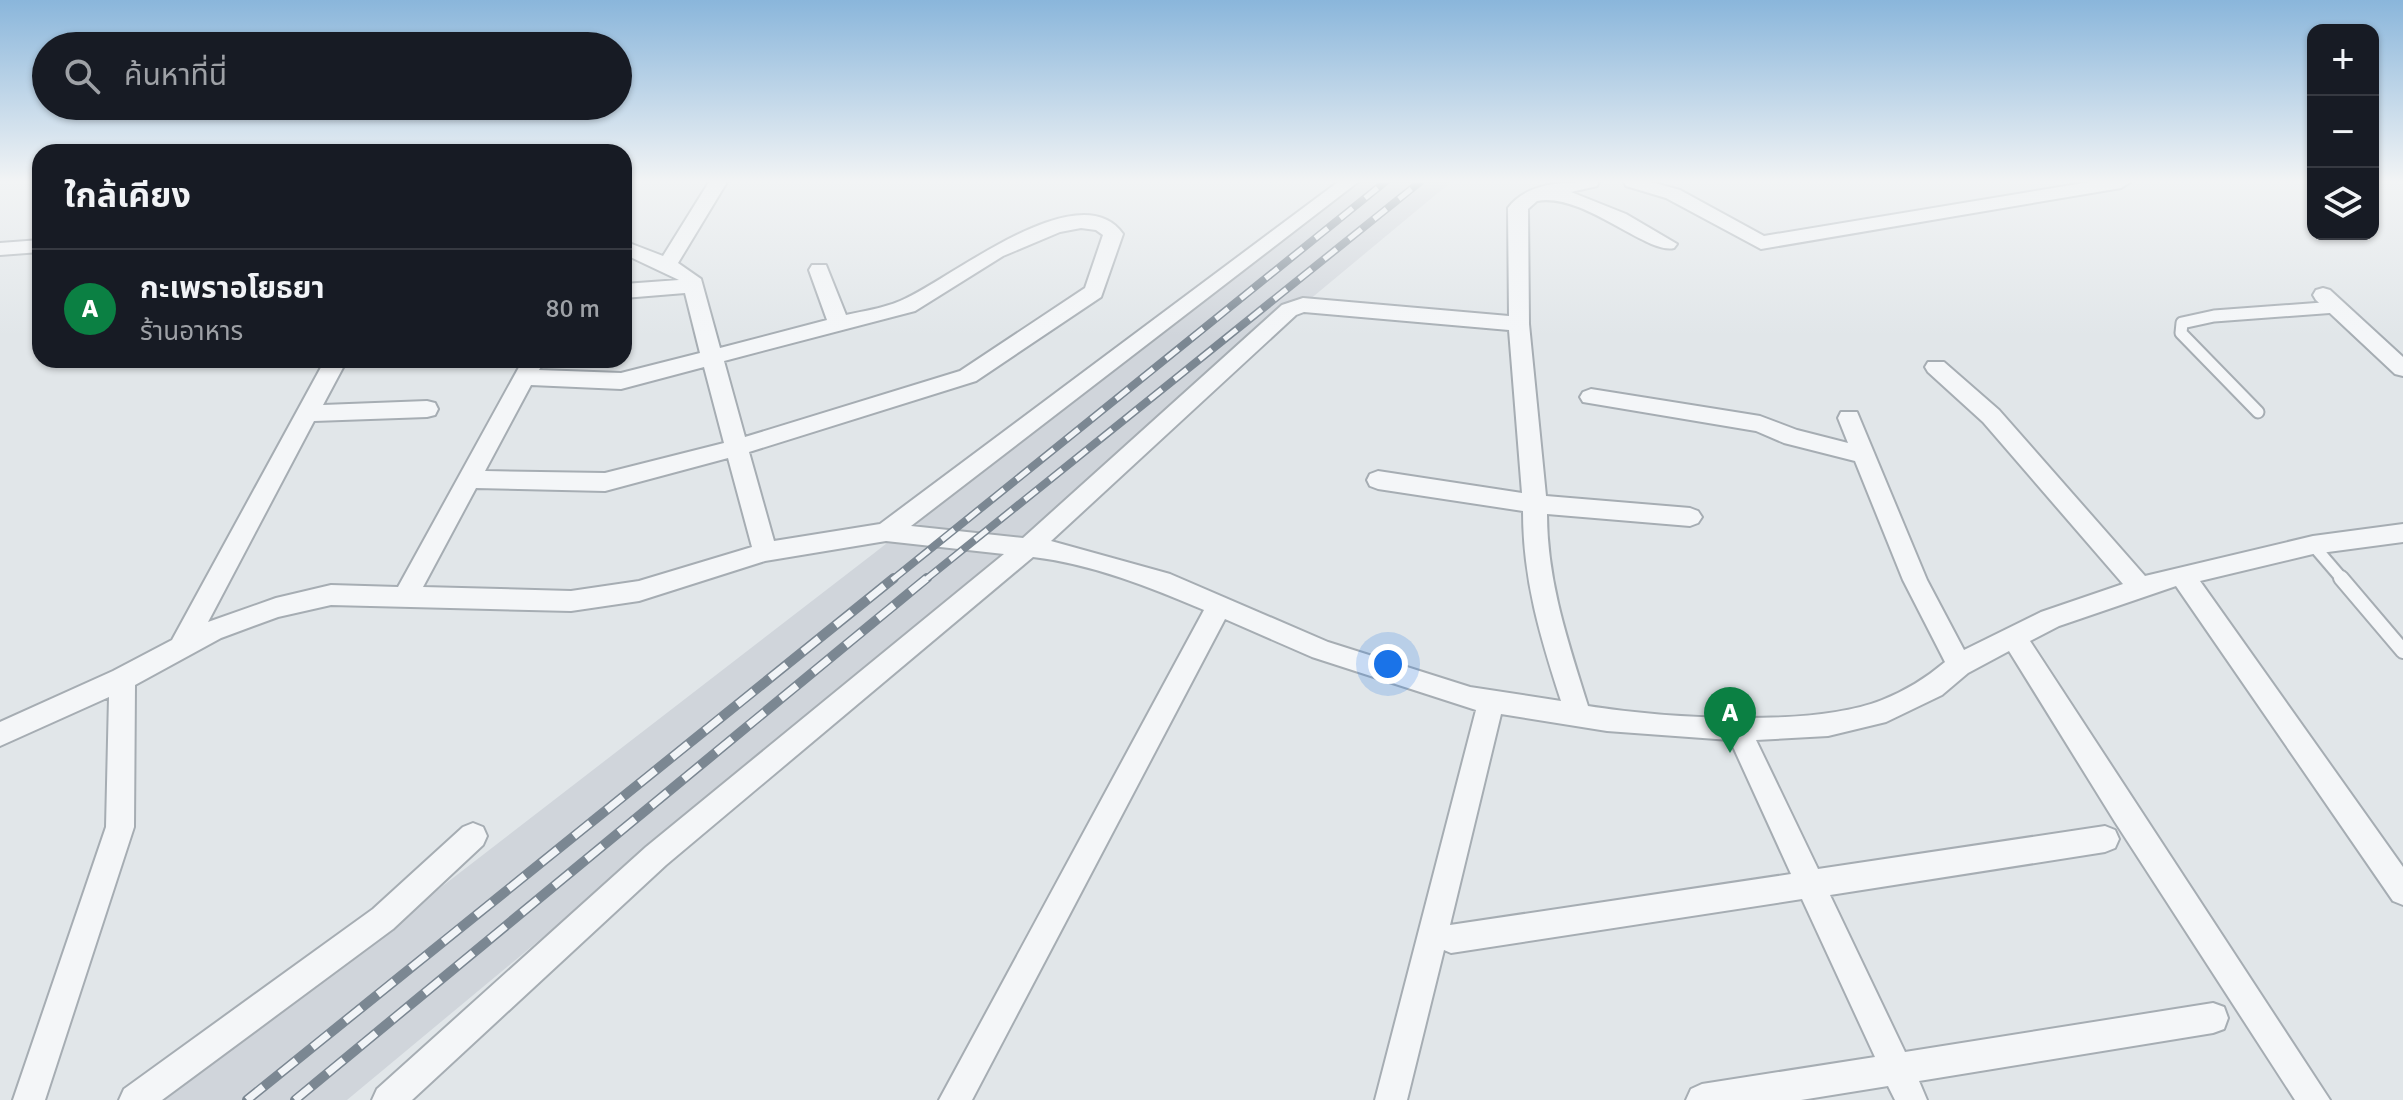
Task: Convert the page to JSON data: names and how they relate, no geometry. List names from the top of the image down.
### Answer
{
  "page": {
    "map_buttons": ["+", "−"],
    "search": "ค้นหาที่นี่",
    "heading": "ใกล้เคียง",
    "list": [
      {
        "mark": "A",
        "name": "กะเพราอโยธยา",
        "note": "ร้านอาหาร",
        "value": "80 m"
      }
    ],
    "pins": "A"
  }
}
